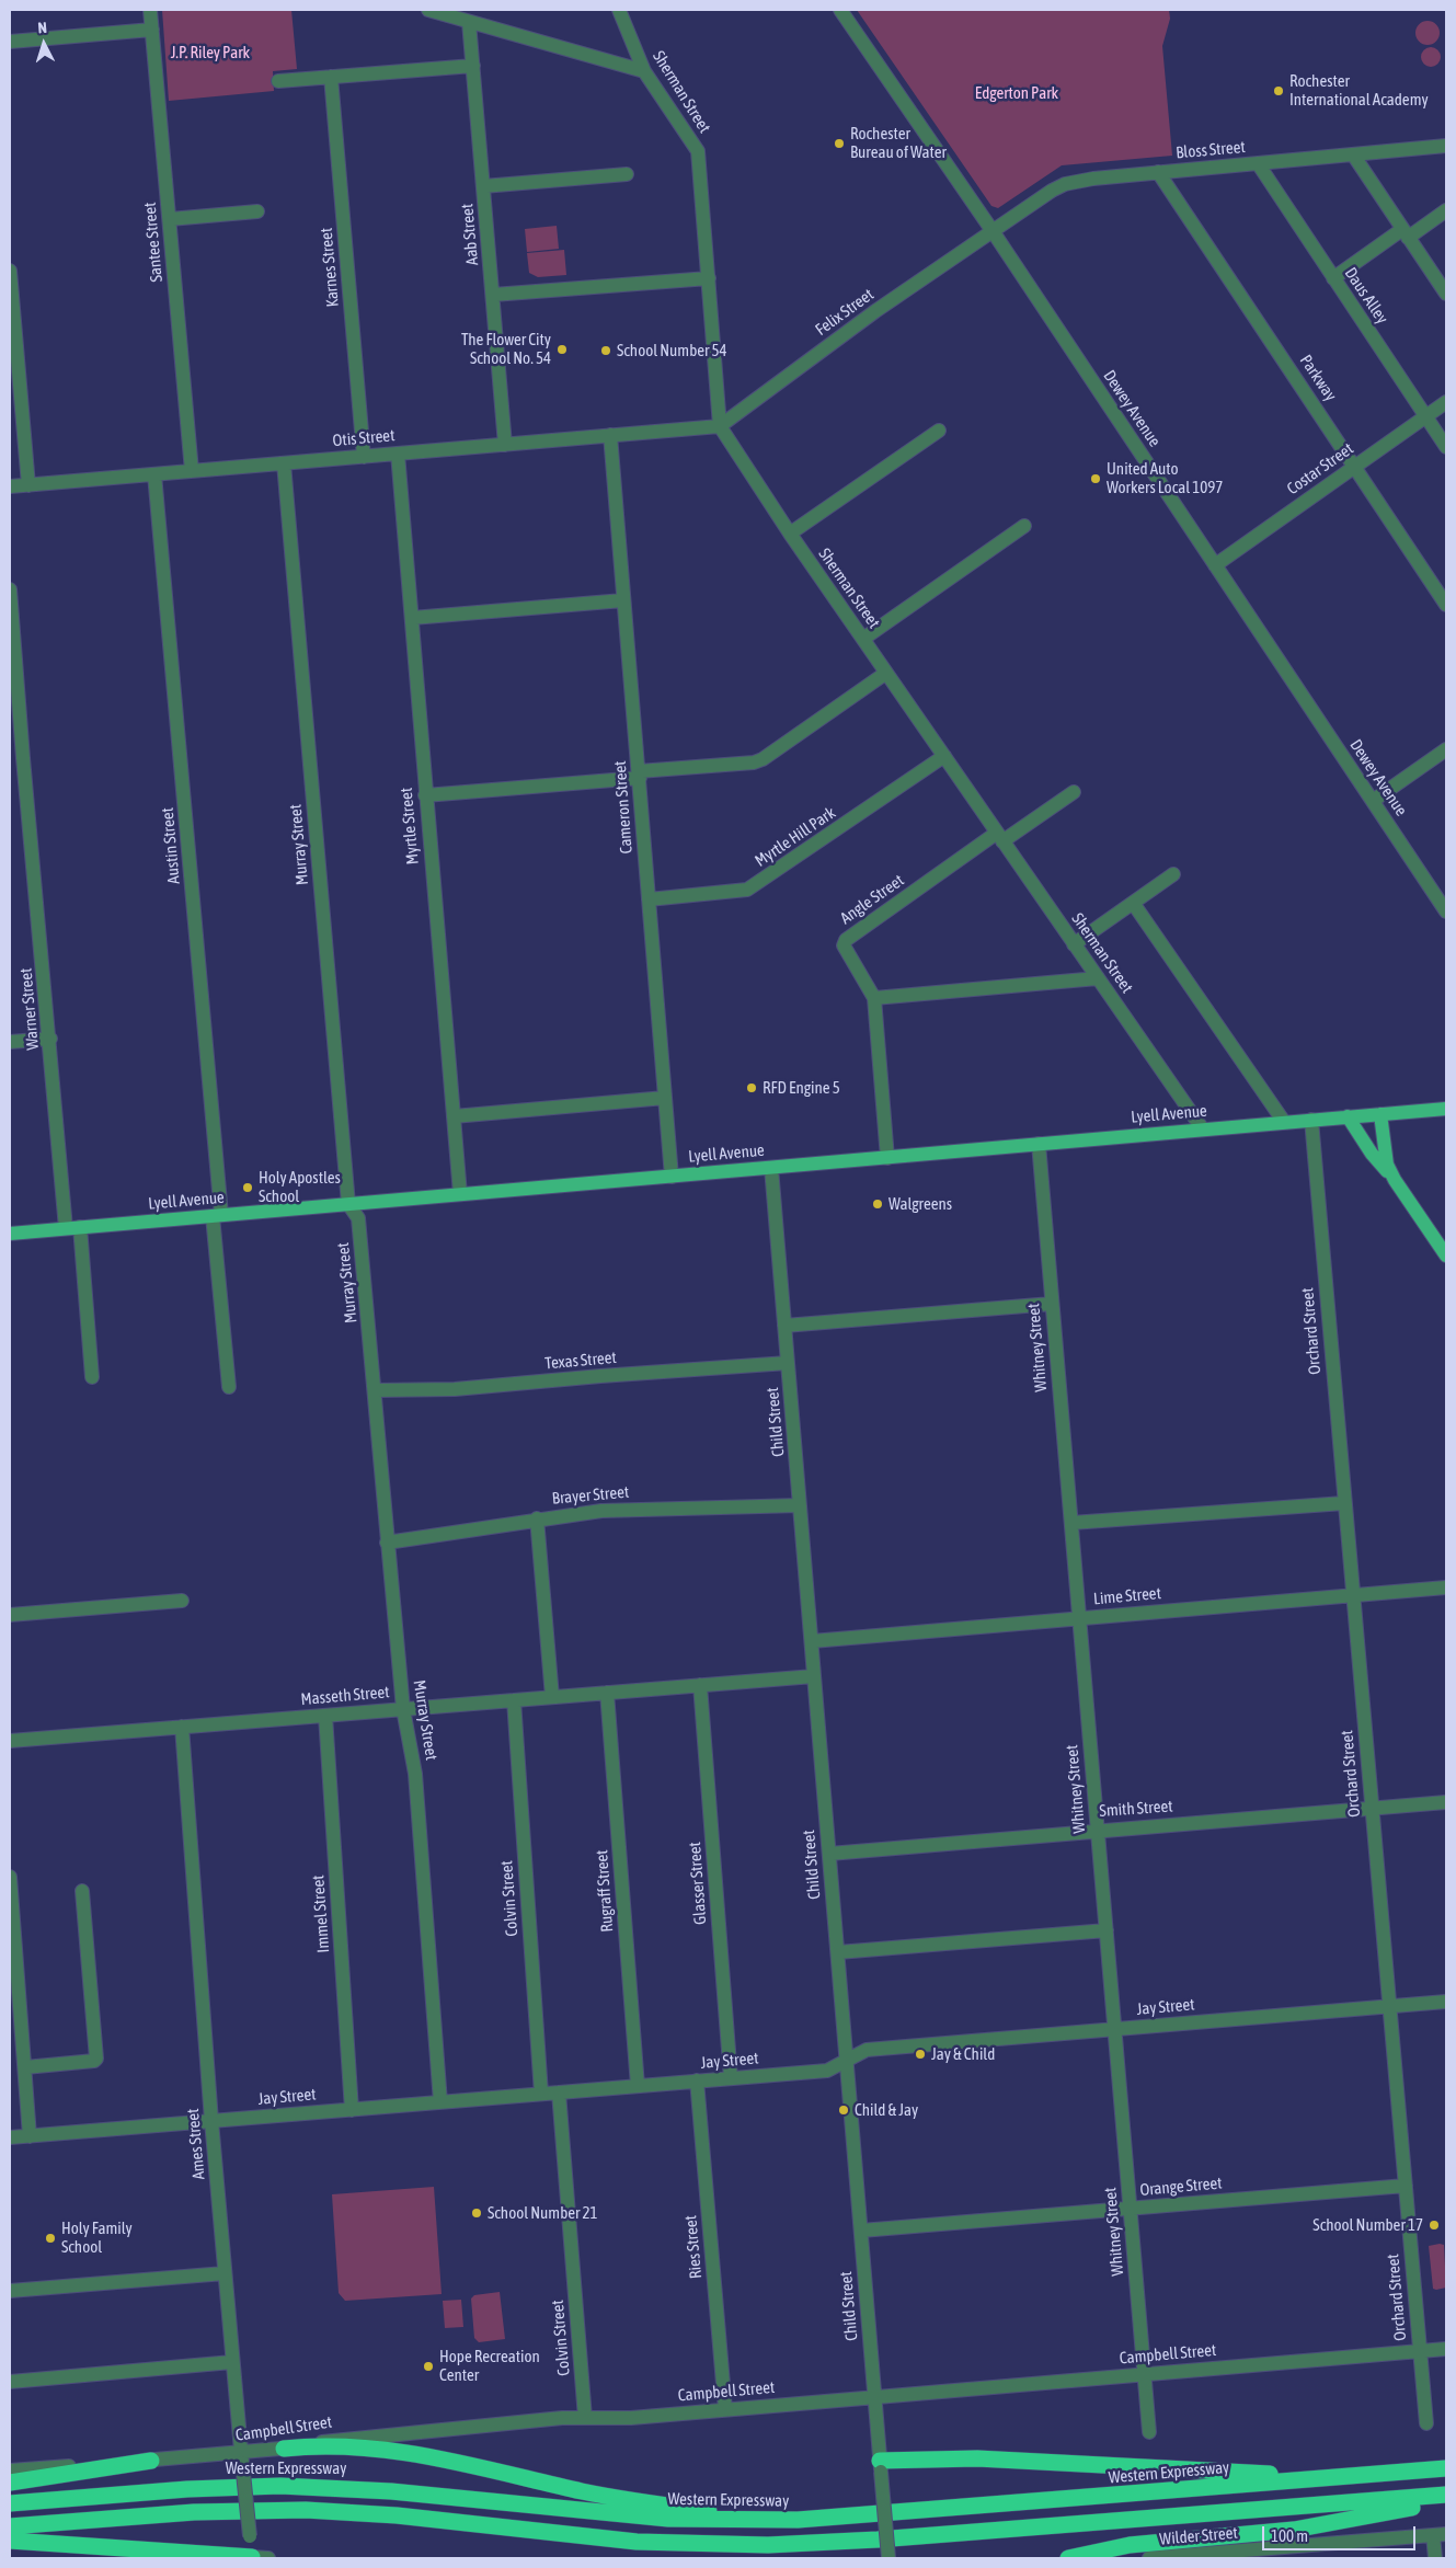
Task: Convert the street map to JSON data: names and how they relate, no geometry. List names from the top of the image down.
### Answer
{
  "streets": {
    "highway": ["Western Expressway"],
    "main road": ["Lyell Avenue"],
    "street": [
      "Sherman Street",
      "Bloss Street",
      "Aab Street",
      "Santee Street",
      "Karnes Street",
      "Daus Alley",
      "Felix Street",
      "Parkway",
      "Dewey Avenue",
      "Otis Street",
      "Costar Street",
      "Cameron Street",
      "Myrtle Street",
      "Myrtle Hill Park",
      "Murray Street",
      "Austin Street",
      "Angle Street",
      "Warner Street",
      "Orchard Street",
      "Whitney Street",
      "Texas Street",
      "Child Street",
      "Brayer Street",
      "Lime Street",
      "Masseth Street",
      "Smith Street",
      "Glasser Street",
      "Rugraff Street",
      "Colvin Street",
      "Immel Street",
      "Jay Street",
      "Ames Street",
      "Orange Street",
      "Ries Street",
      "Campbell Street",
      "Wilder Street"
    ]
  },
  "crossings": [
    ["Sherman Street", "Felix Street"],
    ["Sherman Street", "Otis Street"],
    ["Sherman Street", "Myrtle Hill Park"],
    ["Sherman Street", "Angle Street"],
    ["Sherman Street", "Lyell Avenue"],
    ["Bloss Street", "Daus Alley"],
    ["Bloss Street", "Felix Street"],
    ["Bloss Street", "Parkway"],
    ["Bloss Street", "Dewey Avenue"],
    ["Aab Street", "Otis Street"],
    ["Santee Street", "Otis Street"],
    ["Karnes Street", "Otis Street"],
    ["Daus Alley", "Costar Street"],
    ["Felix Street", "Dewey Avenue"],
    ["Felix Street", "Otis Street"],
    ["Parkway", "Costar Street"],
    ["Dewey Avenue", "Costar Street"],
    ["Otis Street", "Cameron Street"],
    ["Otis Street", "Myrtle Street"],
    ["Otis Street", "Murray Street"],
    ["Otis Street", "Austin Street"],
    ["Cameron Street", "Myrtle Hill Park"],
    ["Cameron Street", "Lyell Avenue"],
    ["Myrtle Street", "Lyell Avenue"],
    ["Murray Street", "Lyell Avenue"],
    ["Murray Street", "Texas Street"],
    ["Murray Street", "Brayer Street"],
    ["Murray Street", "Masseth Street"],
    ["Murray Street", "Jay Street"],
    ["Austin Street", "Lyell Avenue"],
    ["Angle Street", "Lyell Avenue"],
    ["Warner Street", "Lyell Avenue"],
    ["Lyell Avenue", "Orchard Street"],
    ["Lyell Avenue", "Whitney Street"],
    ["Lyell Avenue", "Child Street"],
    ["Orchard Street", "Lime Street"],
    ["Orchard Street", "Smith Street"],
    ["Orchard Street", "Jay Street"],
    ["Orchard Street", "Orange Street"],
    ["Orchard Street", "Campbell Street"],
    ["Whitney Street", "Lime Street"],
    ["Whitney Street", "Smith Street"],
    ["Whitney Street", "Jay Street"],
    ["Whitney Street", "Orange Street"],
    ["Whitney Street", "Campbell Street"],
    ["Texas Street", "Child Street"],
    ["Child Street", "Brayer Street"],
    ["Child Street", "Lime Street"],
    ["Child Street", "Masseth Street"],
    ["Child Street", "Smith Street"],
    ["Child Street", "Jay Street"],
    ["Child Street", "Orange Street"],
    ["Child Street", "Campbell Street"],
    ["Masseth Street", "Glasser Street"],
    ["Masseth Street", "Rugraff Street"],
    ["Masseth Street", "Colvin Street"],
    ["Masseth Street", "Immel Street"],
    ["Masseth Street", "Ames Street"],
    ["Glasser Street", "Jay Street"],
    ["Rugraff Street", "Jay Street"],
    ["Colvin Street", "Jay Street"],
    ["Colvin Street", "Campbell Street"],
    ["Immel Street", "Jay Street"],
    ["Jay Street", "Ames Street"],
    ["Jay Street", "Ries Street"],
    ["Ames Street", "Campbell Street"],
    ["Ries Street", "Campbell Street"]
  ],
  "parks": ["J.P. Riley Park", "Edgerton Park"],
  "places": [
    "Rochester International Academy",
    "Rochester Bureau of Water",
    "The Flower City School No. 54",
    "School Number 54",
    "United Auto Workers Local 1097",
    "RFD Engine 5",
    "Holy Apostles School",
    "Walgreens",
    "Jay & Child",
    "Child & Jay",
    "School Number 21",
    "School Number 17",
    "Holy Family School",
    "Hope Recreation Center"
  ],
  "scale_bar": "100 m",
  "north": "top"
}
